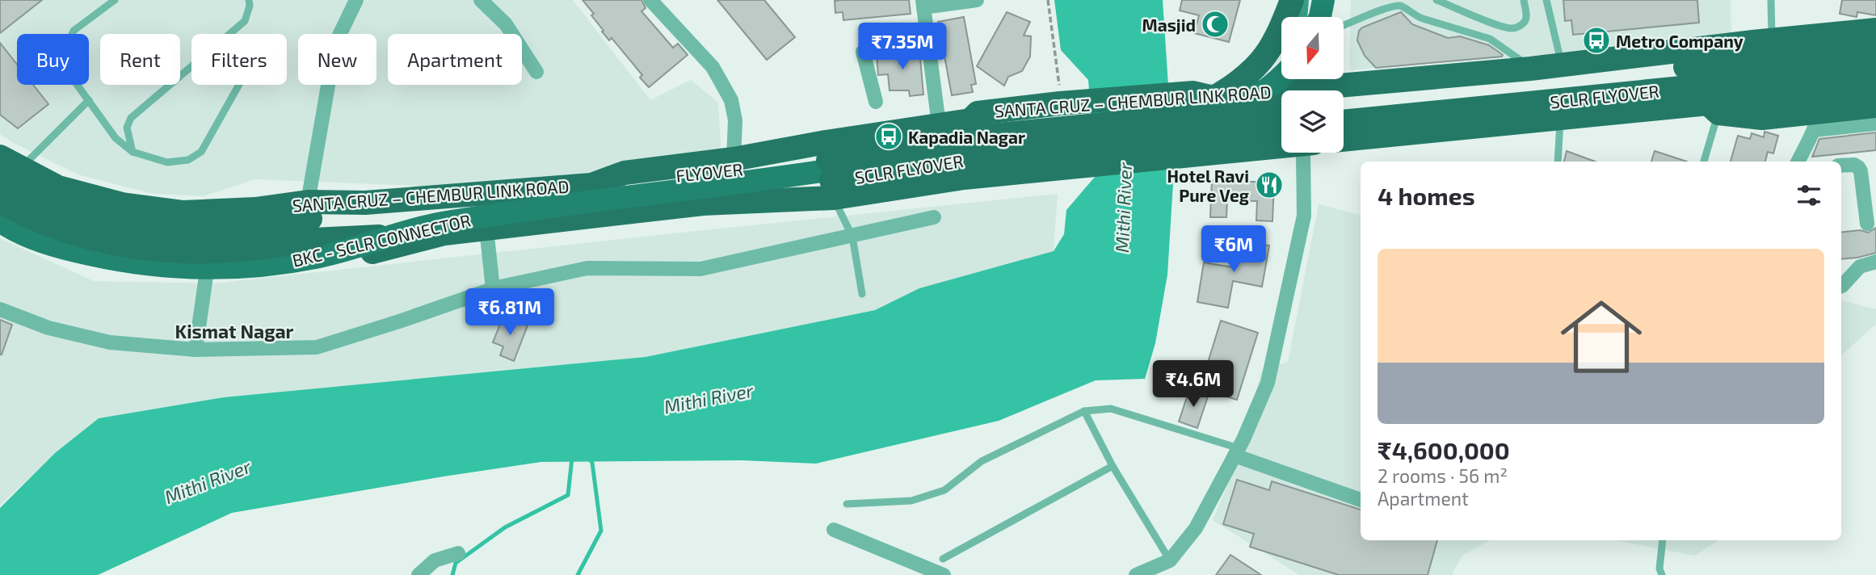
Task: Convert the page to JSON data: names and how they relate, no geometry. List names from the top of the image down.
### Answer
{
  "streets": {
    "highway": ["SCLR FLYOVER", "SANTA CRUZ – CHEMBUR LINK ROAD", "FLYOVER"],
    "main road": ["BKC - SCLR CONNECTOR"]
  },
  "crossings": [
    ["SCLR FLYOVER", "FLYOVER"],
    ["SANTA CRUZ – CHEMBUR LINK ROAD", "FLYOVER"],
    ["SANTA CRUZ – CHEMBUR LINK ROAD", "BKC - SCLR CONNECTOR"]
  ],
  "districts": ["Kismat Nagar"],
  "water": ["Mithi River"],
  "places": {
    "mosque": ["Masjid"],
    "bus stop": ["Metro Company", "Kapadia Nagar"],
    "restaurant": ["Hotel Ravi Pure Veg"]
  },
  "north": "bottom",
  "page": {
    "price": [
      "₹7.35M",
      "₹6M",
      "₹6.81M",
      "₹4.6M"
    ],
    "chip": [
      "Buy",
      "Rent",
      "Filters",
      "New",
      "Apartment"
    ],
    "heading": "4 homes",
    "list": [
      {
        "name": "₹4,600,000",
        "note": "2 rooms · 56 m² · Apartment"
      }
    ]
  }
}
